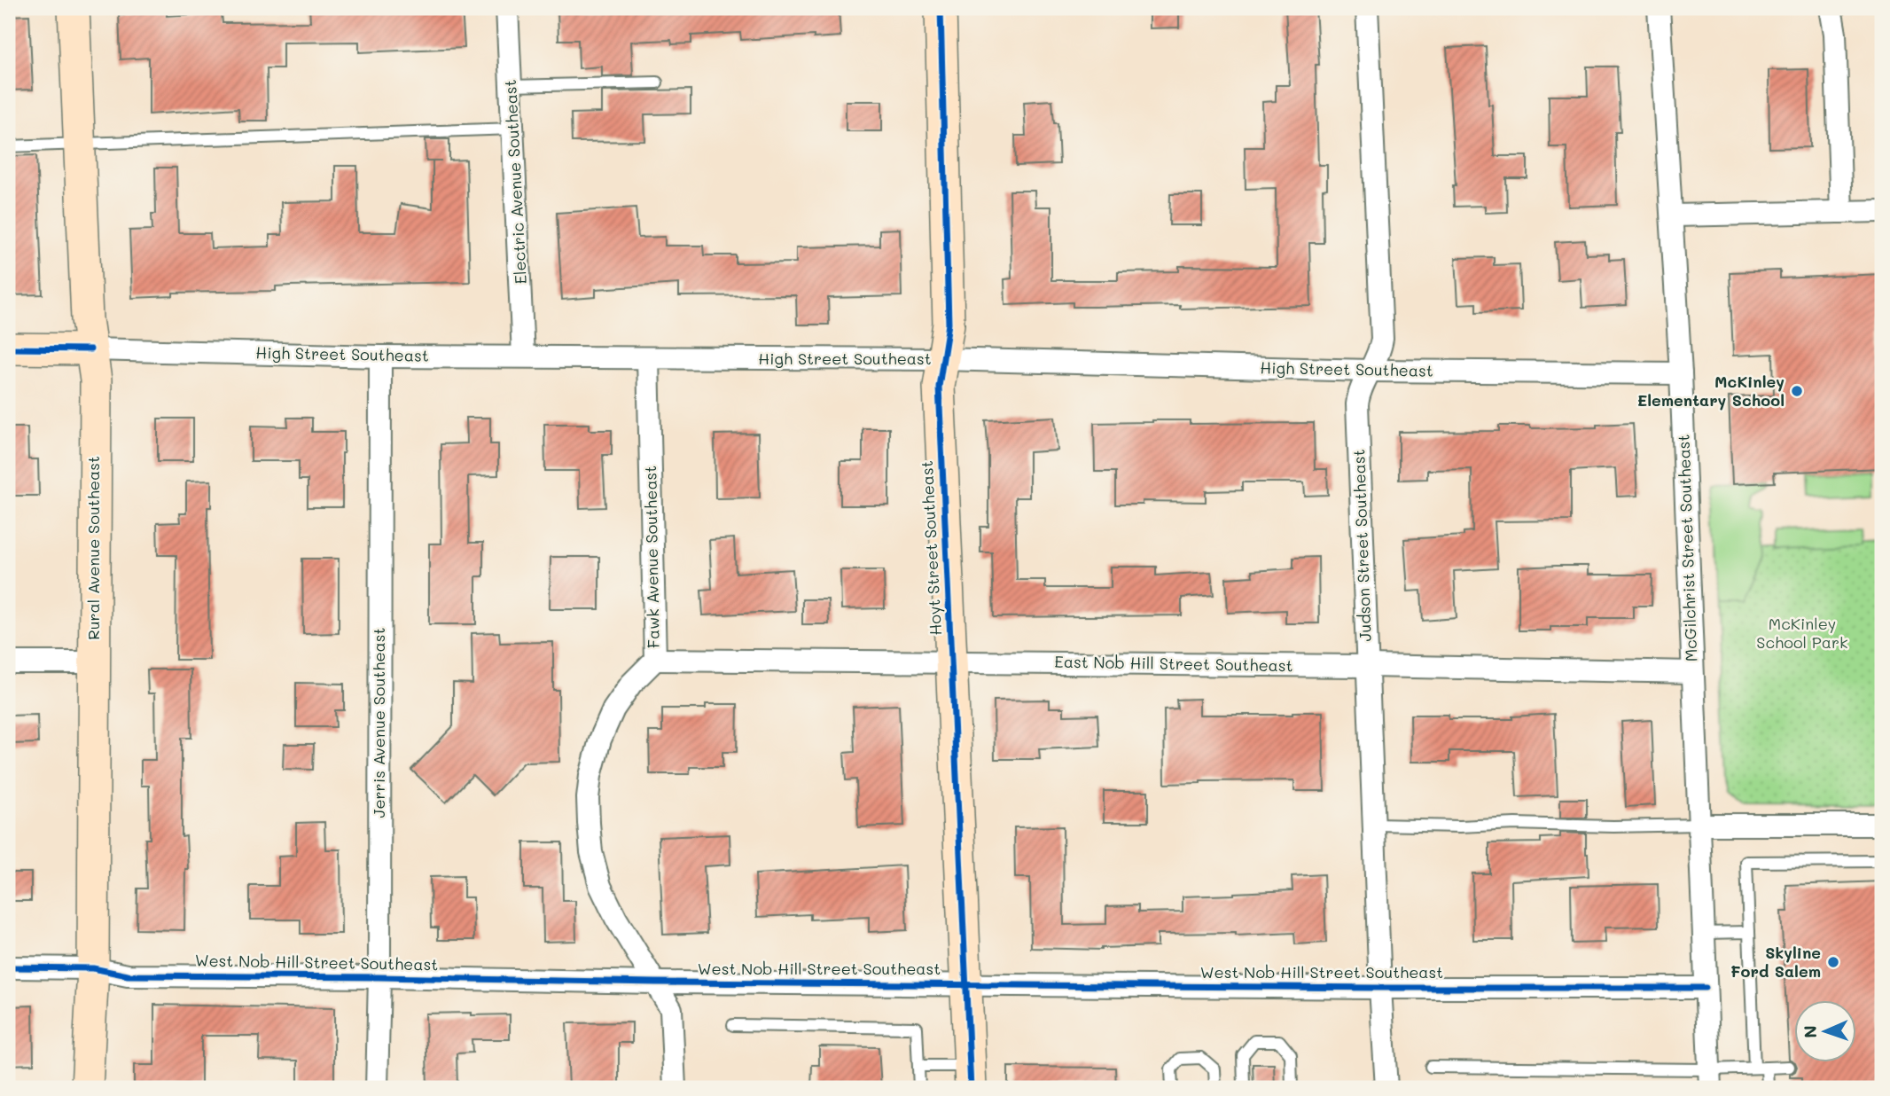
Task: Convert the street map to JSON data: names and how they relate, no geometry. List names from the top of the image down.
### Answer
{
  "streets": {
    "street": [
      "Electric Avenue Southeast",
      "High Street Southeast",
      "Judson Street Southeast",
      "Rural Avenue Southeast",
      "Hoyt Street Southeast",
      "McGilchrist Street Southeast",
      "Fawk Avenue Southeast",
      "East Nob Hill Street Southeast",
      "Jerris Avenue Southeast",
      "West Nob Hill Street Southeast"
    ]
  },
  "crossings": [
    ["Electric Avenue Southeast", "High Street Southeast"],
    ["High Street Southeast", "Judson Street Southeast"],
    ["High Street Southeast", "Rural Avenue Southeast"],
    ["High Street Southeast", "Hoyt Street Southeast"],
    ["High Street Southeast", "McGilchrist Street Southeast"],
    ["High Street Southeast", "Fawk Avenue Southeast"],
    ["High Street Southeast", "Jerris Avenue Southeast"],
    ["Judson Street Southeast", "East Nob Hill Street Southeast"],
    ["Judson Street Southeast", "West Nob Hill Street Southeast"],
    ["Rural Avenue Southeast", "West Nob Hill Street Southeast"],
    ["Hoyt Street Southeast", "East Nob Hill Street Southeast"],
    ["Hoyt Street Southeast", "West Nob Hill Street Southeast"],
    ["McGilchrist Street Southeast", "East Nob Hill Street Southeast"],
    ["McGilchrist Street Southeast", "West Nob Hill Street Southeast"],
    ["Fawk Avenue Southeast", "East Nob Hill Street Southeast"],
    ["Fawk Avenue Southeast", "West Nob Hill Street Southeast"],
    ["Jerris Avenue Southeast", "West Nob Hill Street Southeast"]
  ],
  "parks": ["McKinley School Park"],
  "places": ["McKinley Elementary School", "Skyline Ford Salem"],
  "north": "left"
}
